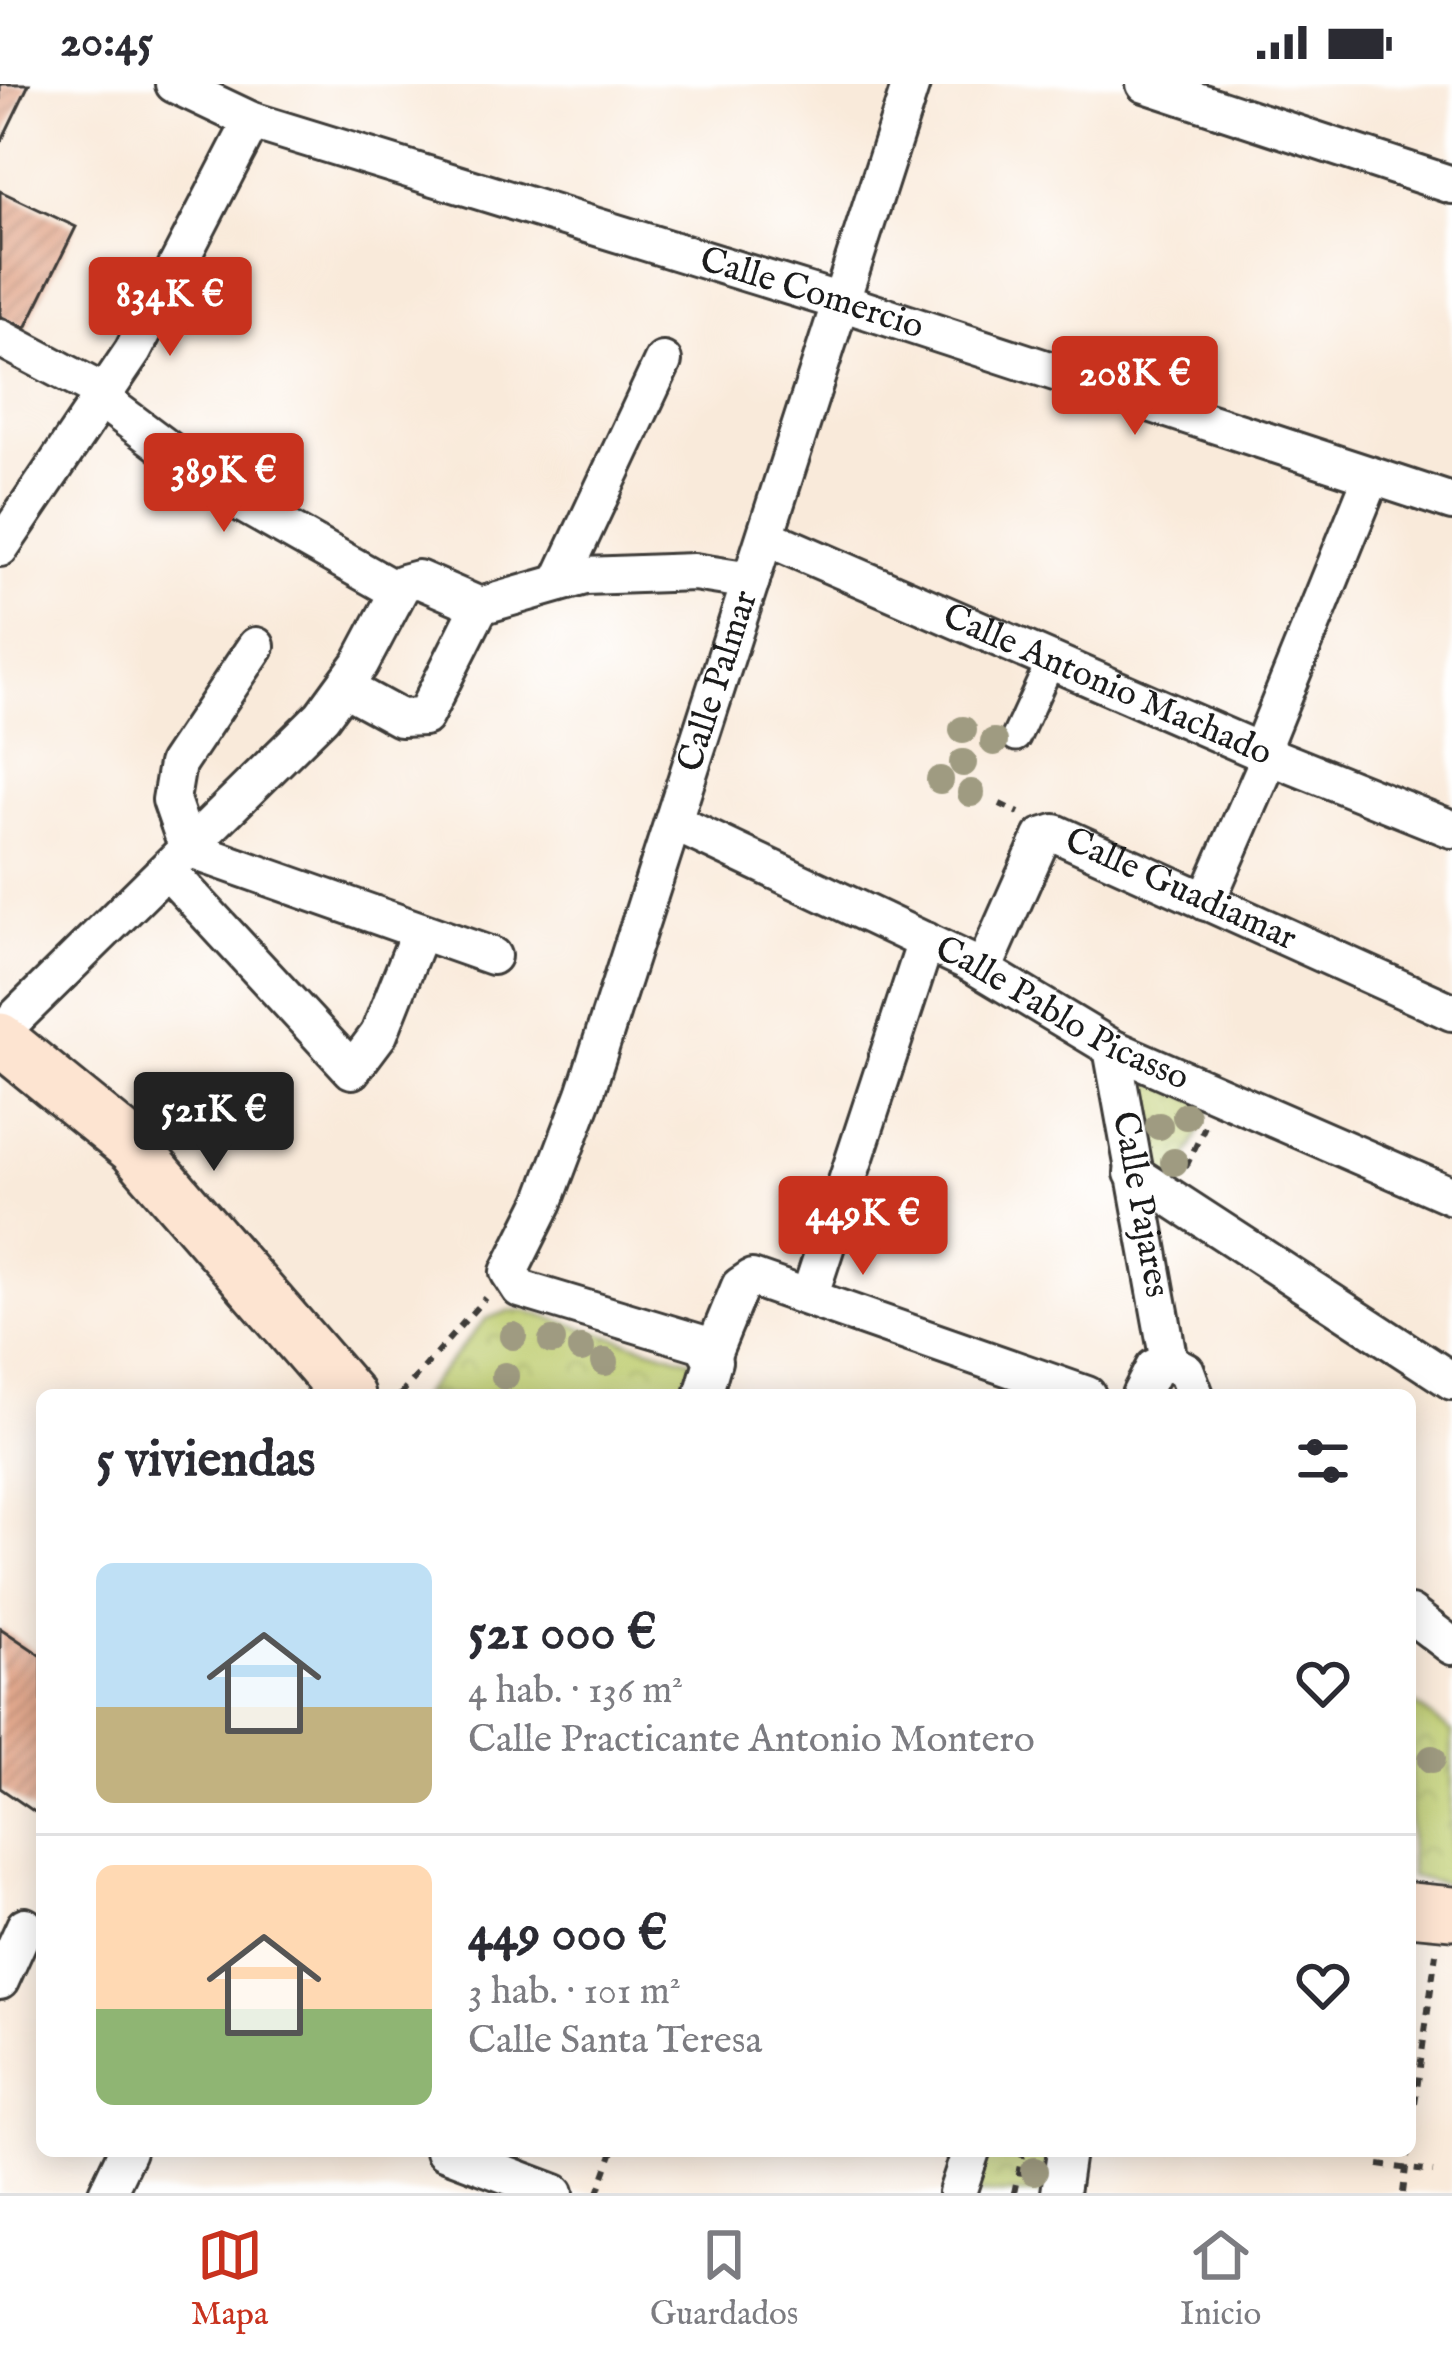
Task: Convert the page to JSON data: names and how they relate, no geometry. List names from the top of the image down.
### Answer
{
  "streets": {
    "street": [
      "Calle Comercio",
      "Calle Palmar",
      "Calle Antonio Machado",
      "Calle Guadiamar",
      "Calle Pablo Picasso",
      "Calle Pajares"
    ]
  },
  "crossings": [
    ["Calle Comercio", "Calle Palmar"],
    ["Calle Palmar", "Calle Antonio Machado"],
    ["Calle Palmar", "Calle Pablo Picasso"],
    ["Calle Guadiamar", "Calle Pablo Picasso"],
    ["Calle Pablo Picasso", "Calle Pajares"]
  ],
  "page": {
    "status": "20:45",
    "price": [
      "834K €",
      "208K €",
      "389K €",
      "521K €",
      "449K €"
    ],
    "heading": "5 viviendas",
    "list": [
      {
        "name": "521 000 €",
        "note": "4 hab. · 136 m² · Calle Practicante Antonio Montero"
      },
      {
        "name": "449 000 €",
        "note": "3 hab. · 101 m² · Calle Santa Teresa"
      }
    ],
    "tabs": ["Mapa", "Guardados", "Inicio"]
  }
}
